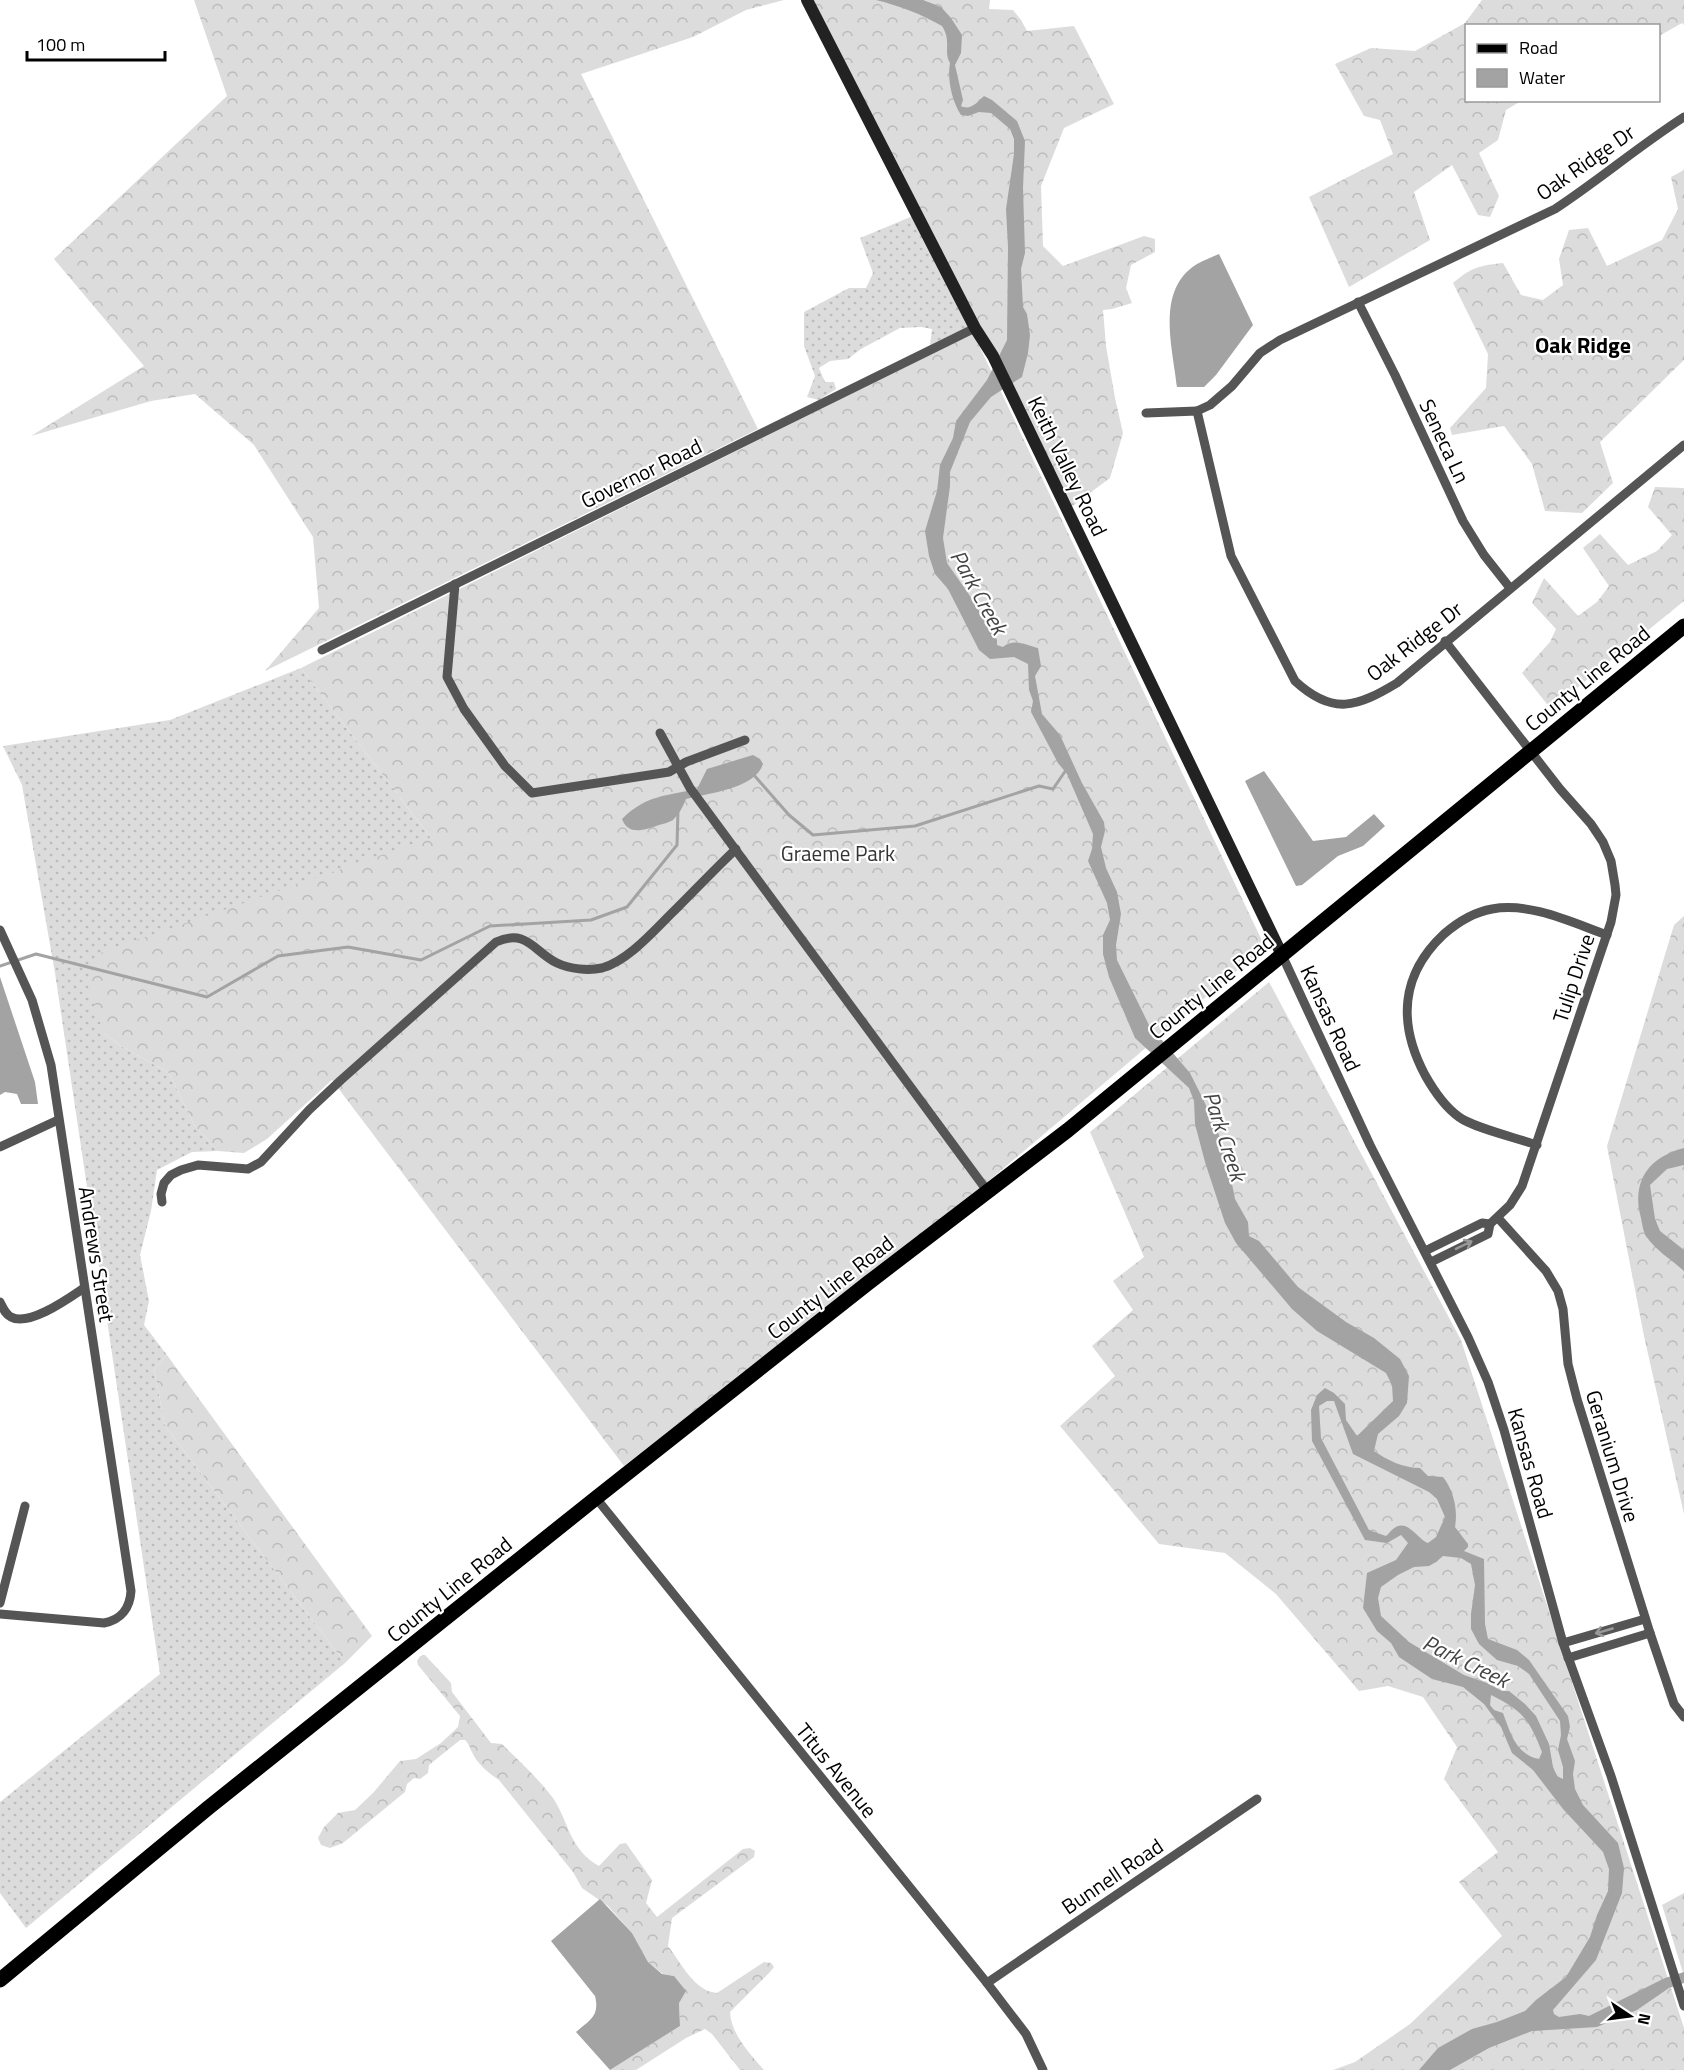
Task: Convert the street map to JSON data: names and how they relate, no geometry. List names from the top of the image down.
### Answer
{
  "streets": {
    "main road": ["County Line Road"],
    "street": [
      "Oak Ridge Dr",
      "Seneca Ln",
      "Keith Valley Road",
      "Governor Road",
      "Tulip Drive",
      "Kansas Road",
      "Andrews Street",
      "Geranium Drive",
      "Titus Avenue",
      "Bunnell Road"
    ]
  },
  "crossings": [
    ["Oak Ridge Dr", "Seneca Ln"],
    ["Oak Ridge Dr", "Tulip Drive"],
    ["Keith Valley Road", "Governor Road"],
    ["Keith Valley Road", "County Line Road"],
    ["Keith Valley Road", "Kansas Road"],
    ["County Line Road", "Tulip Drive"],
    ["County Line Road", "Kansas Road"],
    ["County Line Road", "Titus Avenue"],
    ["Tulip Drive", "Kansas Road"],
    ["Tulip Drive", "Geranium Drive"],
    ["Titus Avenue", "Bunnell Road"]
  ],
  "districts": ["Oak Ridge"],
  "water": ["Park Creek"],
  "parks": ["Graeme Park"],
  "legend": ["Road", "Water"],
  "scale_bar": "100 m",
  "north": "right"
}
